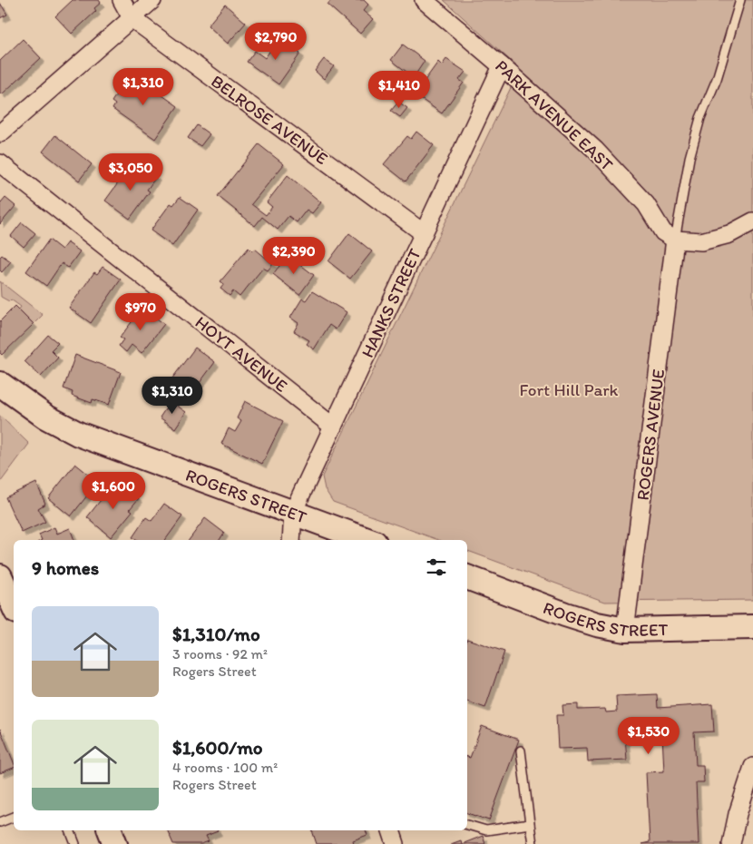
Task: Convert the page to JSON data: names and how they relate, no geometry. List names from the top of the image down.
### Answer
{
  "streets": {
    "street": [
      "PARK AVENUE EAST",
      "BELROSE AVENUE",
      "HANKS STREET",
      "HOYT AVENUE",
      "ROGERS AVENUE",
      "ROGERS STREET"
    ]
  },
  "crossings": [
    ["PARK AVENUE EAST", "HANKS STREET"],
    ["PARK AVENUE EAST", "ROGERS AVENUE"],
    ["BELROSE AVENUE", "HANKS STREET"],
    ["HANKS STREET", "HOYT AVENUE"],
    ["HANKS STREET", "ROGERS STREET"],
    ["ROGERS AVENUE", "ROGERS STREET"]
  ],
  "parks": ["Fort Hill Park"],
  "page": {
    "price": [
      "$2,790",
      "$1,310",
      "$1,410",
      "$3,050",
      "$2,390",
      "$970",
      "$1,310",
      "$1,600",
      "$1,530"
    ],
    "heading": "9 homes",
    "list": [
      {
        "name": "$1,310/mo",
        "note": "3 rooms · 92 m² · Rogers Street"
      },
      {
        "name": "$1,600/mo",
        "note": "4 rooms · 100 m² · Rogers Street"
      }
    ]
  }
}
